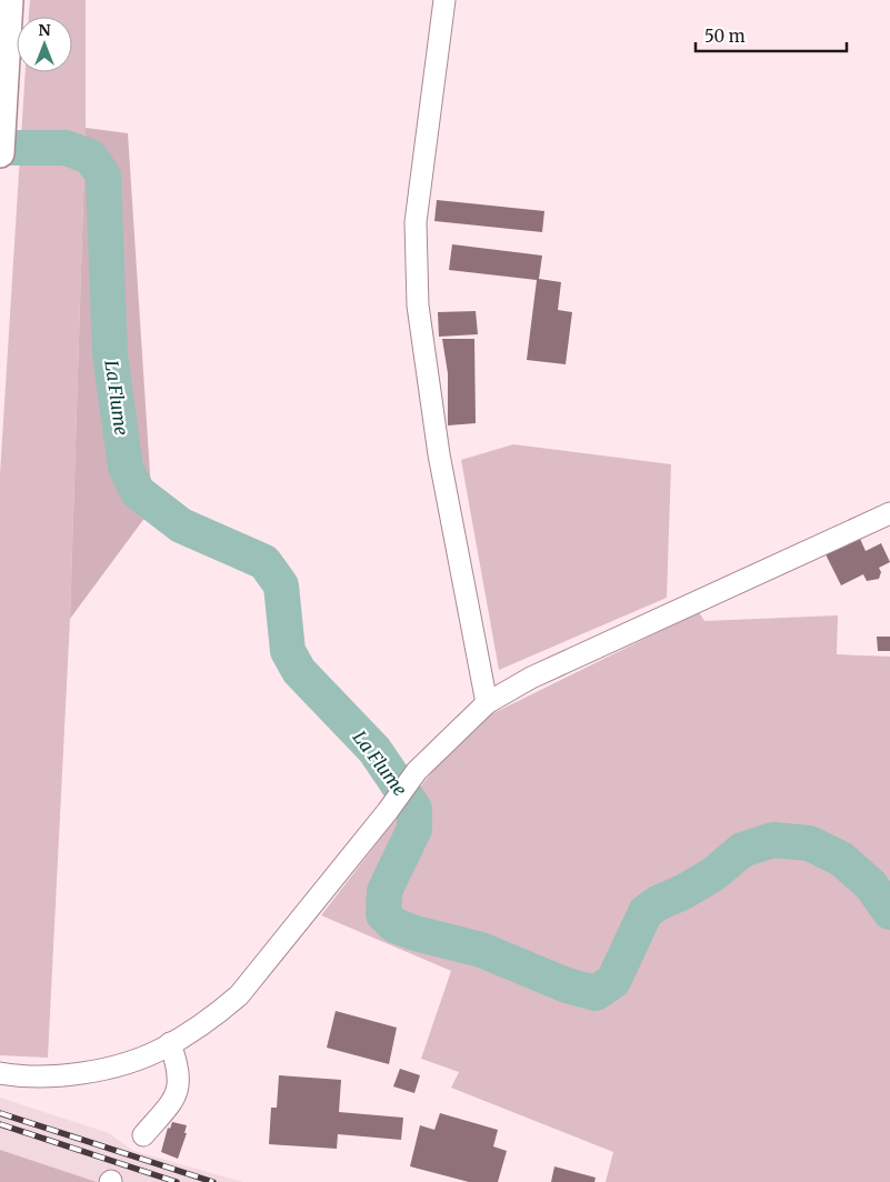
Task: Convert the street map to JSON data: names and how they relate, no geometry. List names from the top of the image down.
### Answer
{
  "water": ["La Flume"],
  "scale_bar": "50 m",
  "north": "top"
}
